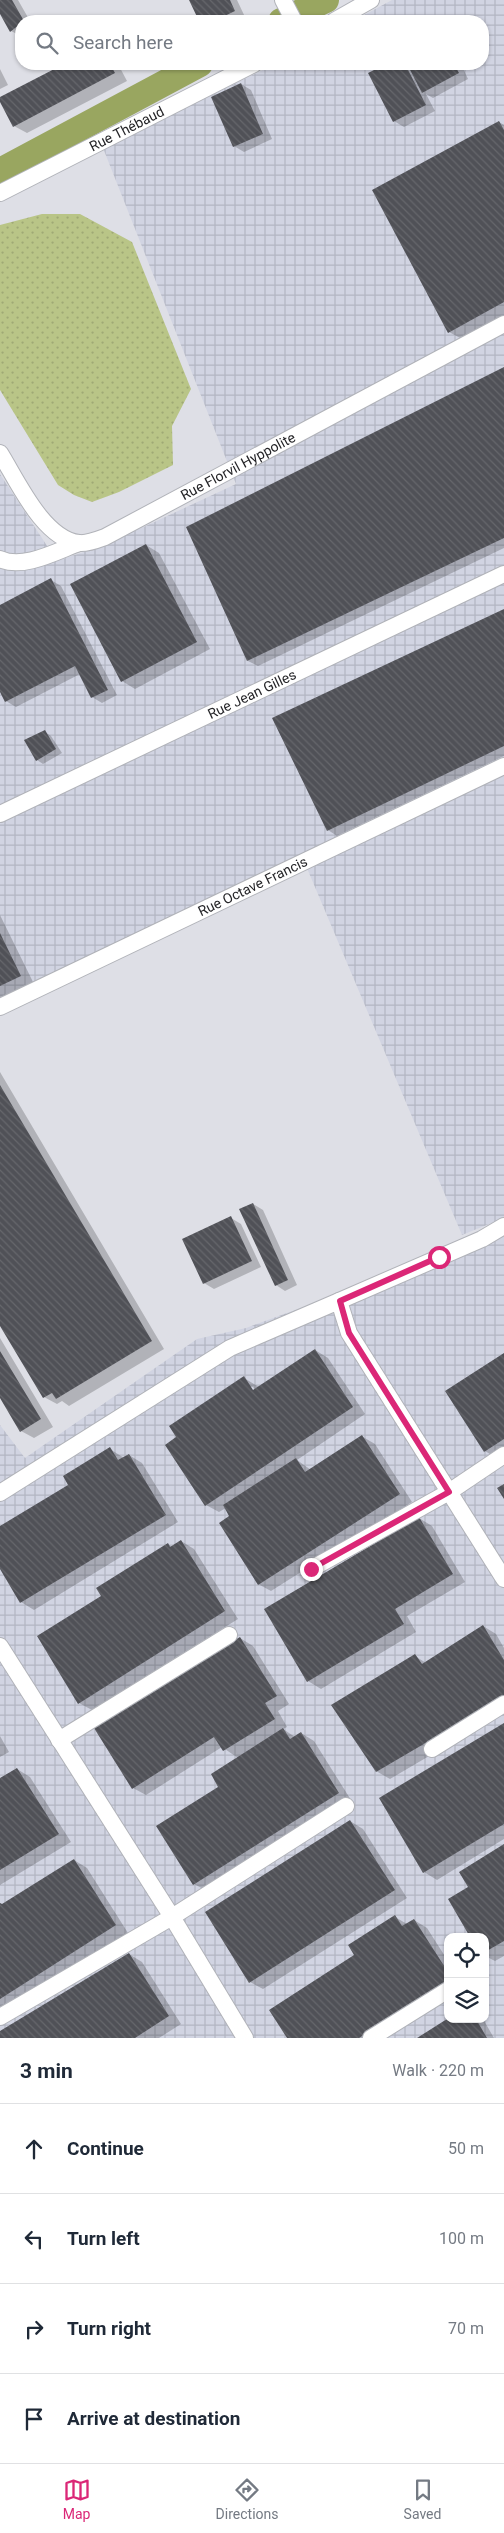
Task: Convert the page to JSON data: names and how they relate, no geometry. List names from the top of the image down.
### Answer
{
  "streets": {
    "street": [
      "Rue Thébaud",
      "Rue Florvil Hyppolite",
      "Rue Jean Gilles",
      "Rue Octave Francis"
    ]
  },
  "page": {
    "search": "Search here",
    "heading": ["3 min", "Walk · 220 m"],
    "list": [
      ["Continue", "50 m"],
      ["Turn left", "100 m"],
      ["Turn right", "70 m"],
      "Arrive at destination"
    ],
    "nav": ["Map", "Directions", "Saved"]
  }
}
